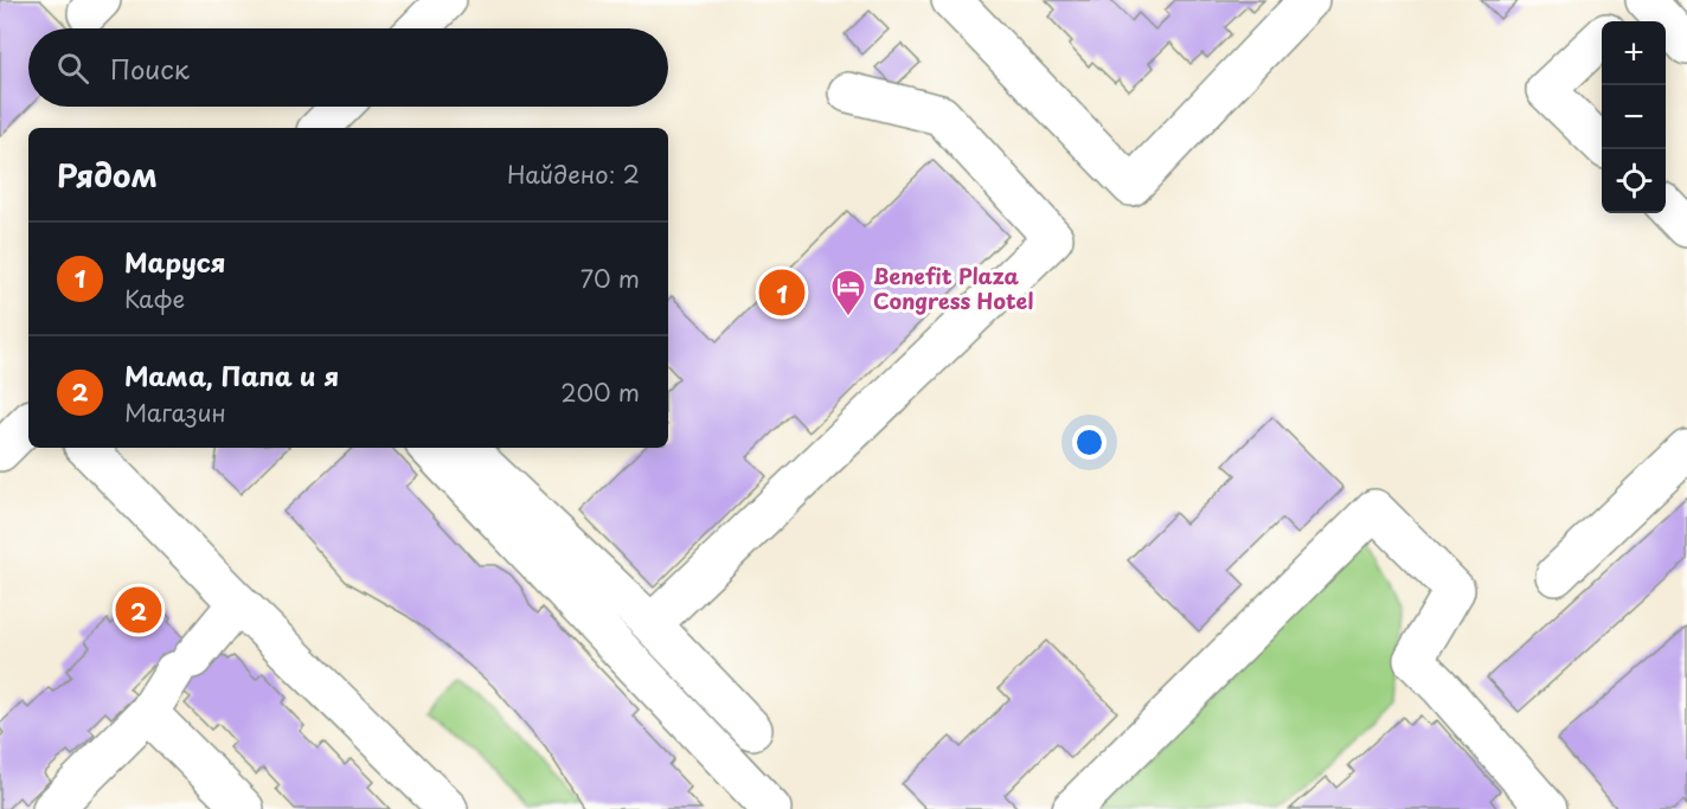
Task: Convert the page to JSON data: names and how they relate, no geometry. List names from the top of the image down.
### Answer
{
  "places": {
    "hotel": ["Benefit Plaza Congress Hotel"]
  },
  "page": {
    "map_buttons": ["+", "−"],
    "search": "Поиск",
    "heading": ["Рядом", "Найдено: 2"],
    "list": [
      {
        "mark": "1",
        "name": "Маруся",
        "note": "Кафе",
        "value": "70 m"
      },
      {
        "mark": "2",
        "name": "Мама, Папа и я",
        "note": "Магазин",
        "value": "200 m"
      }
    ],
    "pins": ["1", "2"]
  }
}
